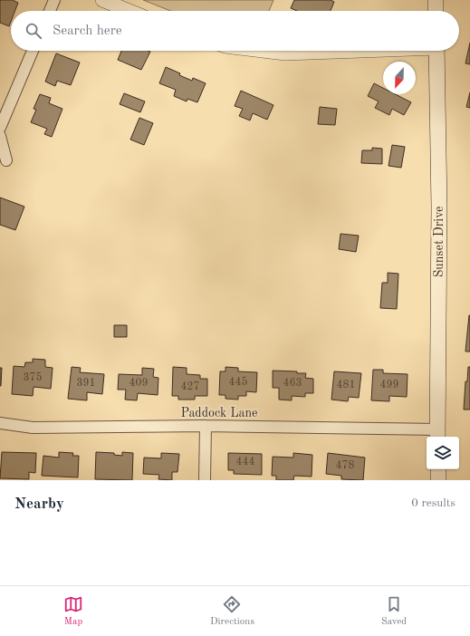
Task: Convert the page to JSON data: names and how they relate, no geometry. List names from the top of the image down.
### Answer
{
  "streets": {
    "main road": ["Sunset Drive"],
    "street": ["Paddock Lane"]
  },
  "crossings": [
    ["Sunset Drive", "Paddock Lane"]
  ],
  "house_numbers": [
    "375",
    "445",
    "391",
    "409",
    "463",
    "481",
    "499",
    "427",
    "444",
    "478"
  ],
  "north": "bottom",
  "page": {
    "search": "Search here",
    "heading": ["Nearby", "0 results"],
    "nav": ["Map", "Directions", "Saved"]
  }
}
